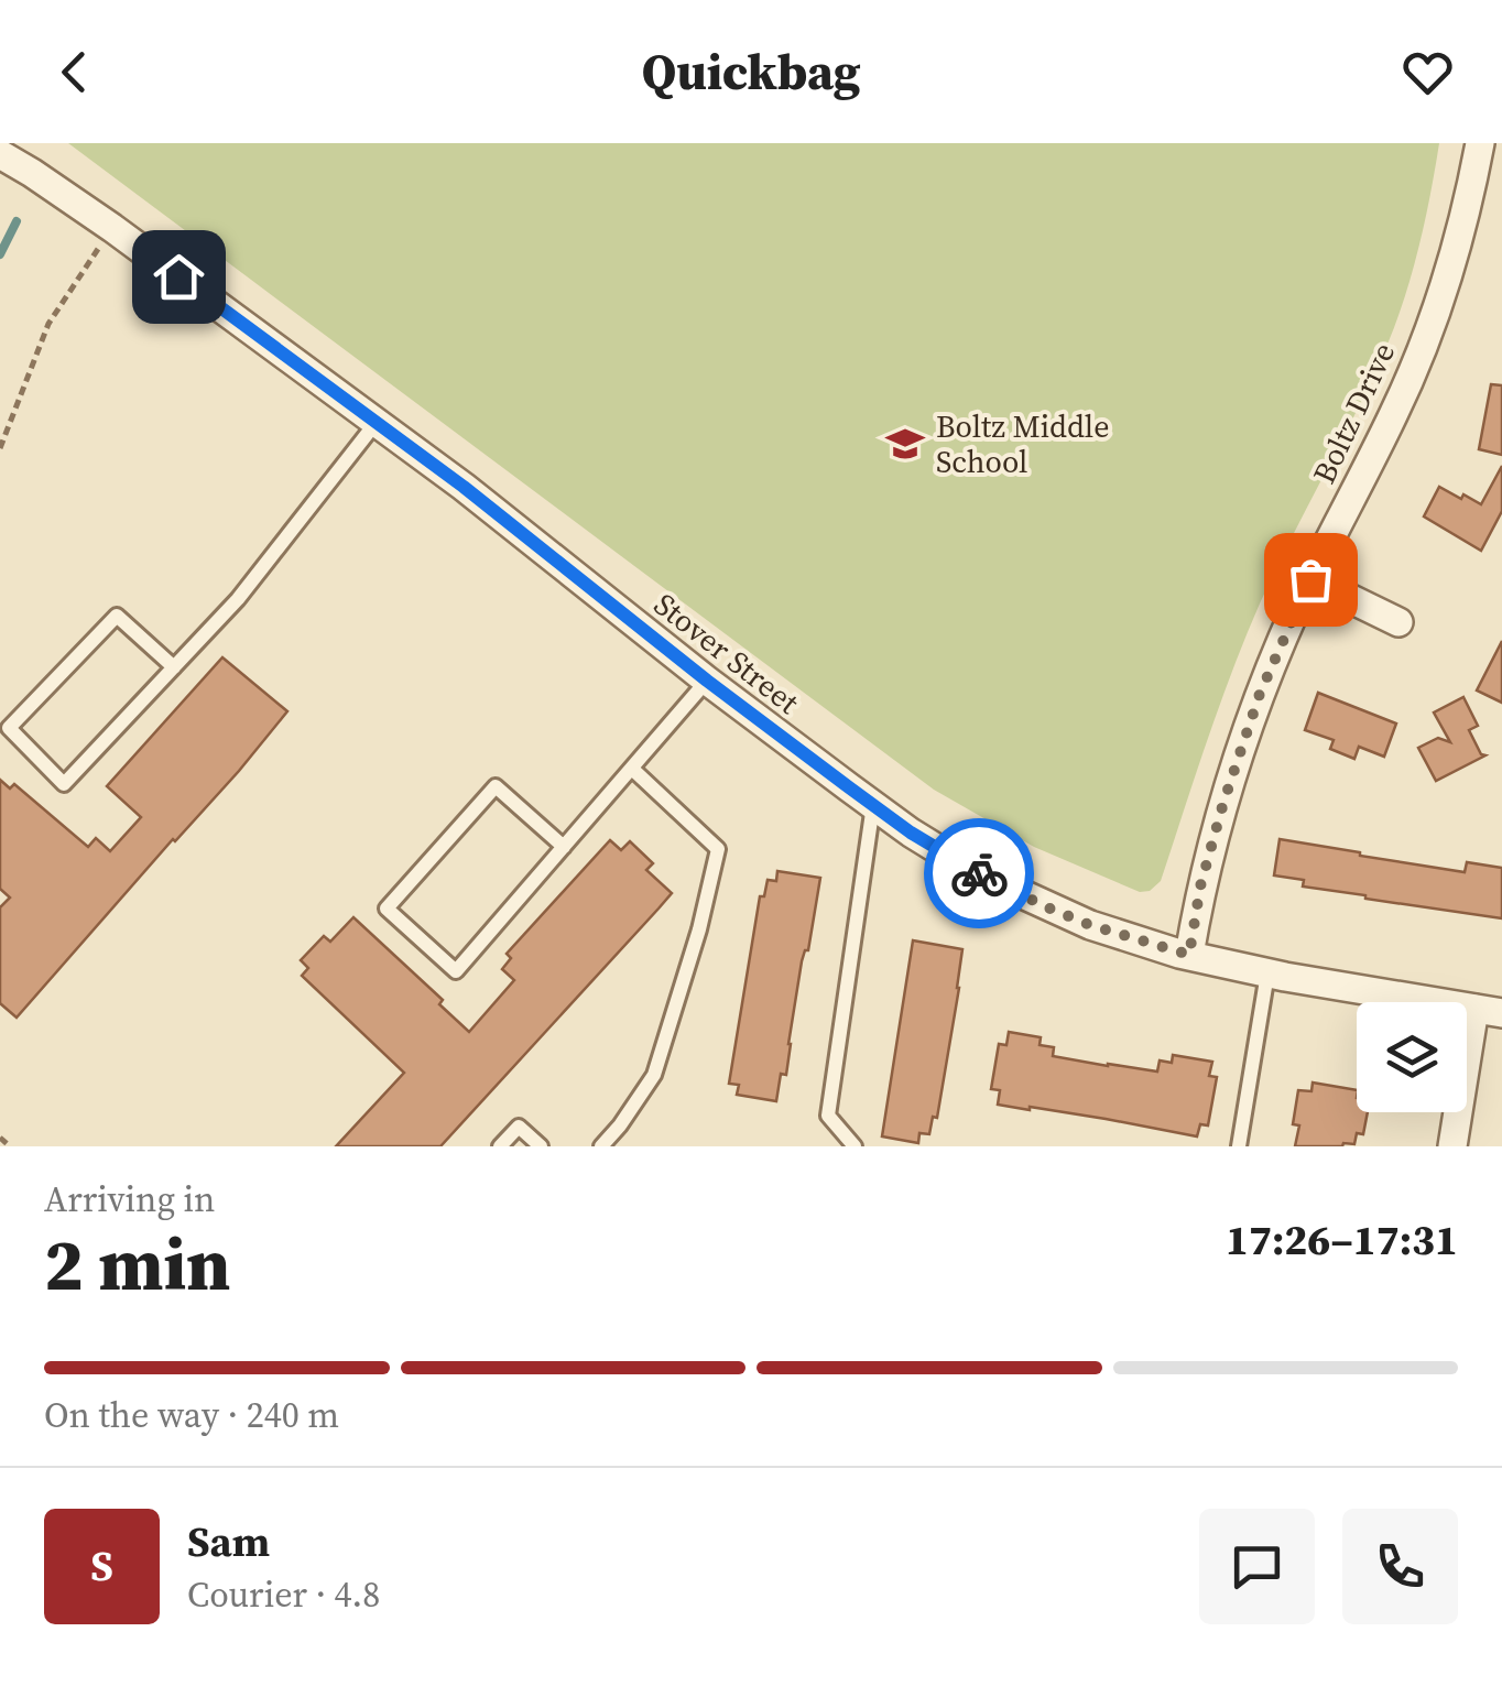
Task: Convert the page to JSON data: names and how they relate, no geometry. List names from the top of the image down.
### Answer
{
  "streets": {
    "street": ["Boltz Drive", "Stover Street"]
  },
  "crossings": [
    ["Boltz Drive", "Stover Street"]
  ],
  "places": {
    "school or university": ["Boltz Middle School"]
  },
  "page": {
    "header": "Quickbag",
    "heading": ["2 min", "Arriving in", "17:26–17:31"],
    "panel": ["Sam", "Courier · 4.8"],
    "bar": "On the way · 240 m",
    "round": "S"
  }
}
